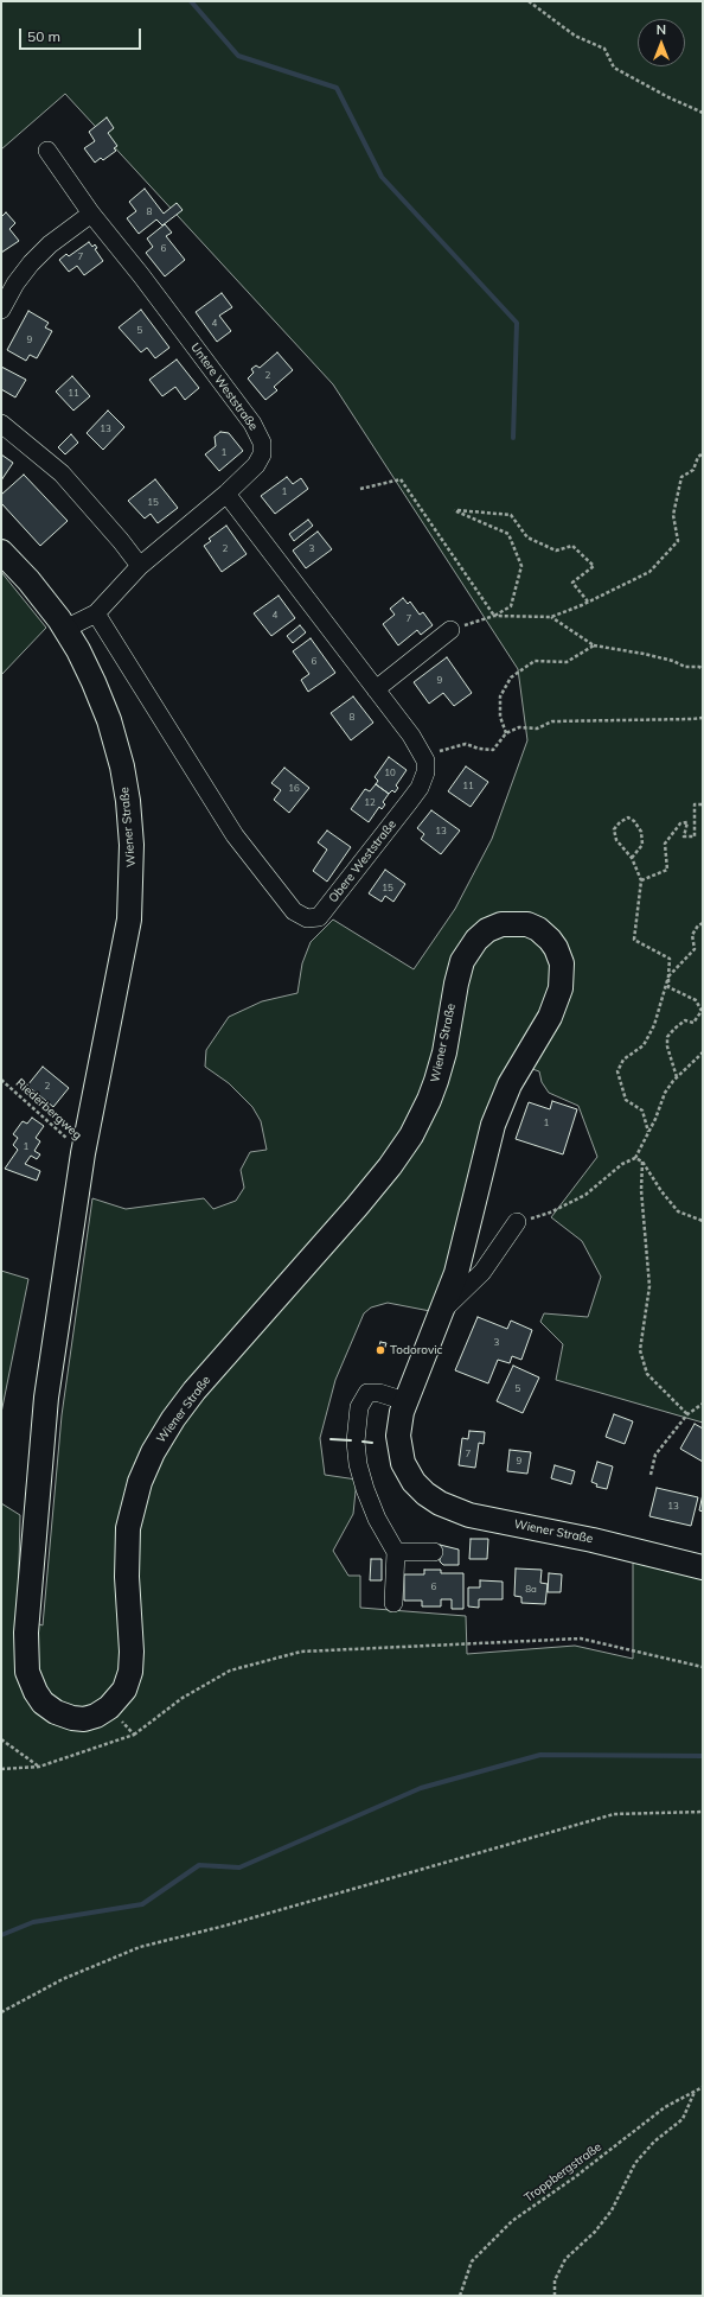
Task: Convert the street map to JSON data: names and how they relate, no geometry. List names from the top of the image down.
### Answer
{
  "streets": {
    "main road": ["Wiener Straße"],
    "street": ["Untere Weststraße", "Obere Weststraße"],
    "path": ["Riederbergweg", "Troppbergstraße"]
  },
  "crossings": [
    ["Untere Weststraße", "Wiener Straße"],
    ["Untere Weststraße", "Obere Weststraße"],
    ["Wiener Straße", "Riederbergweg"]
  ],
  "places": ["Todorovic"],
  "house_numbers": [
    "8",
    "6",
    "7",
    "4",
    "5",
    "9",
    "2",
    "11",
    "13",
    "1",
    "1",
    "15",
    "2",
    "3",
    "4",
    "7",
    "6",
    "9",
    "8",
    "10",
    "11",
    "16",
    "12",
    "13",
    "15",
    "2",
    "1",
    "1",
    "3",
    "5",
    "7",
    "9",
    "13",
    "6",
    "8a"
  ],
  "scale_bar": "50 m",
  "north": "top"
}
